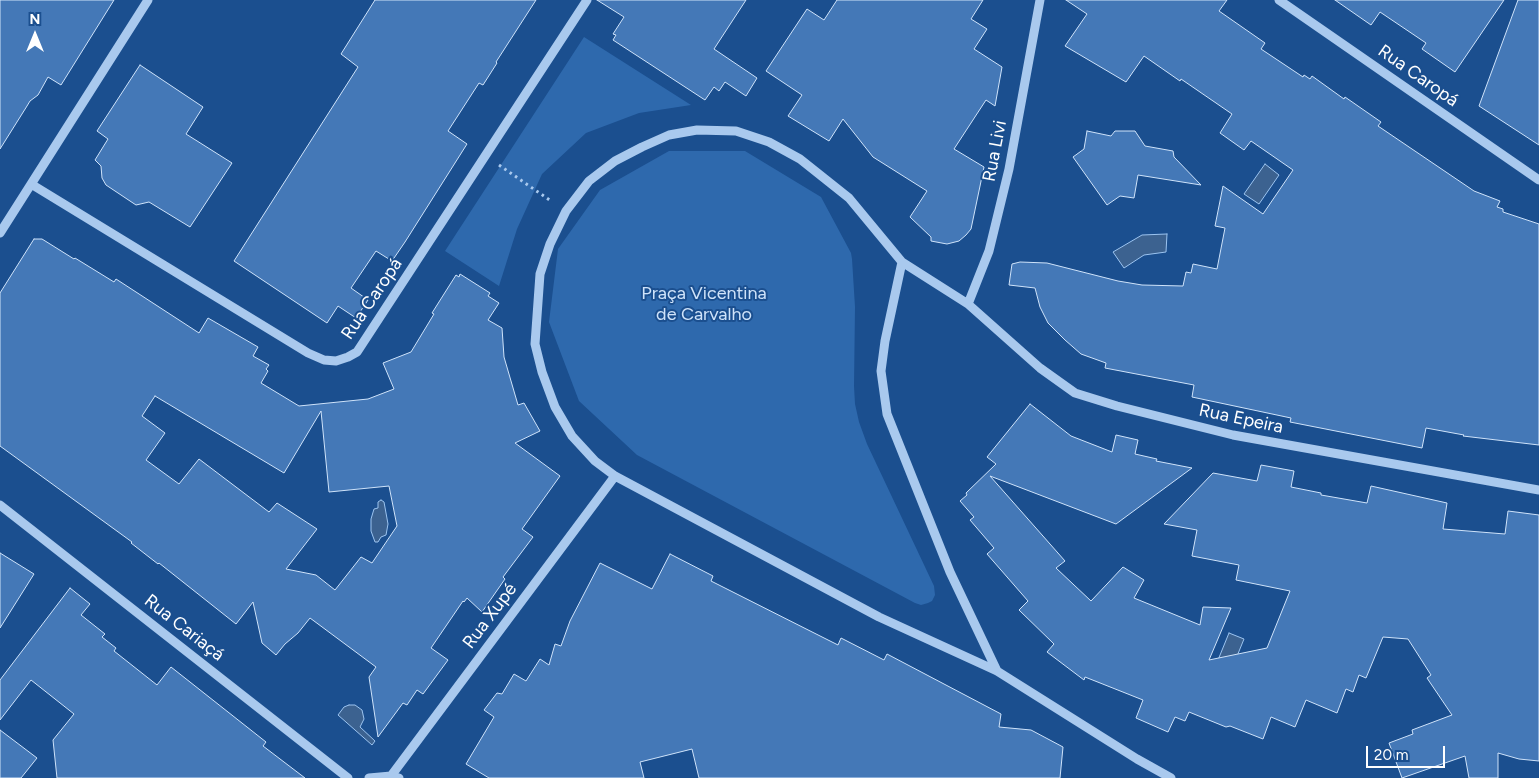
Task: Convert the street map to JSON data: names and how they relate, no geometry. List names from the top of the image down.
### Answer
{
  "streets": {
    "street": [
      "Rua Caropá",
      "Rua Livi",
      "Rua Epeira",
      "Rua Xupé",
      "Rua Cariaçá"
    ]
  },
  "crossings": [
    ["Rua Livi", "Rua Epeira"]
  ],
  "parks": ["Praça Vicentina de Carvalho"],
  "scale_bar": "20 m",
  "north": "top"
}
